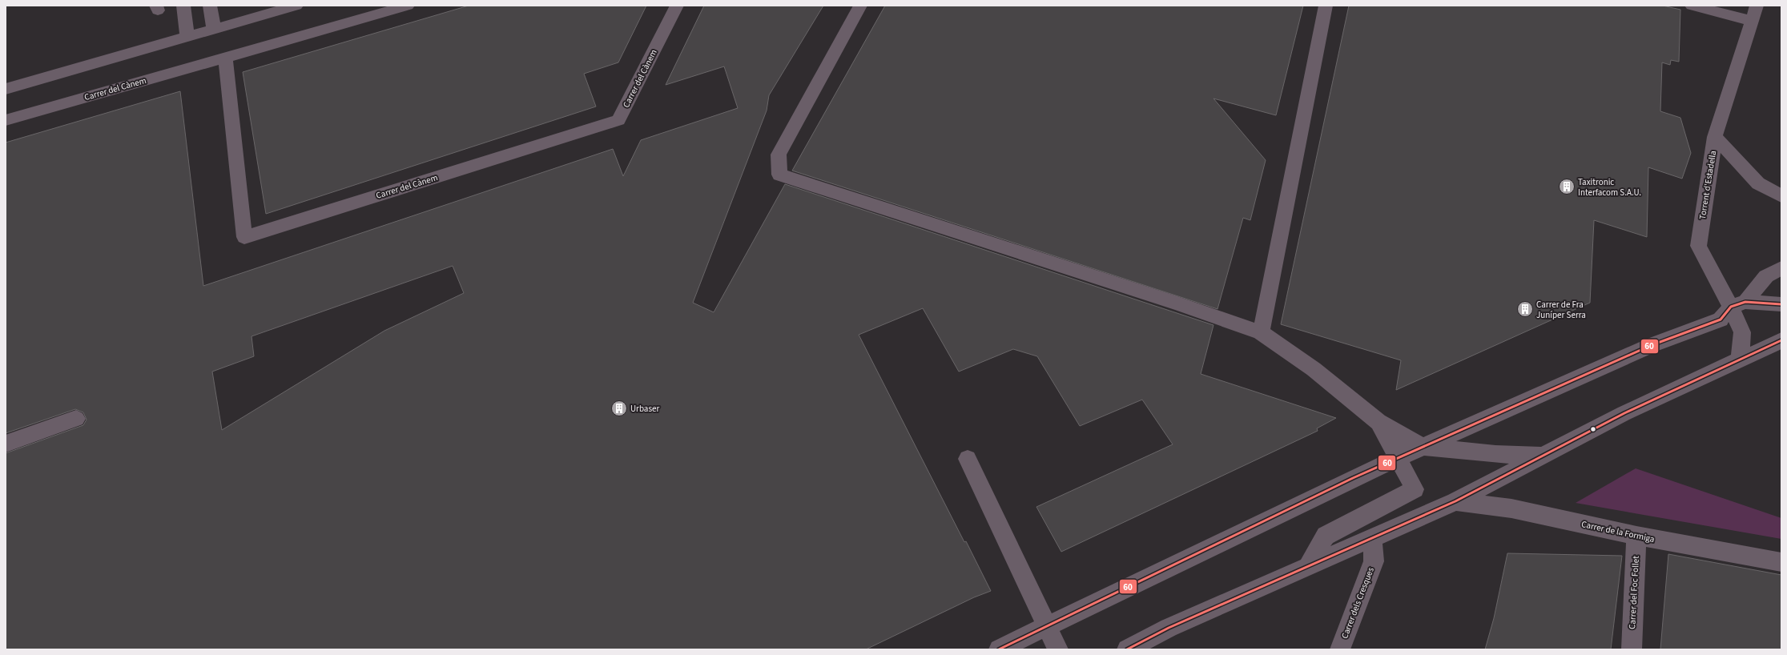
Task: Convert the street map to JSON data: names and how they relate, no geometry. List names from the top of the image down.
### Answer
{
  "streets": {
    "street": [
      "Carrer del Cànem",
      "Torrent d'Estadella",
      "Carrer de la Formiga",
      "Carrer del Foc Follet",
      "Carrer dels Cresques"
    ]
  },
  "crossings": [
    ["Carrer de la Formiga", "Carrer del Foc Follet"]
  ],
  "places": {
    "building": ["Taxitronic Interfacom S.A.U.", "Carrer de Fra Juníper Serra", "Urbaser"]
  },
  "lines": ["transit line 60"]
}
